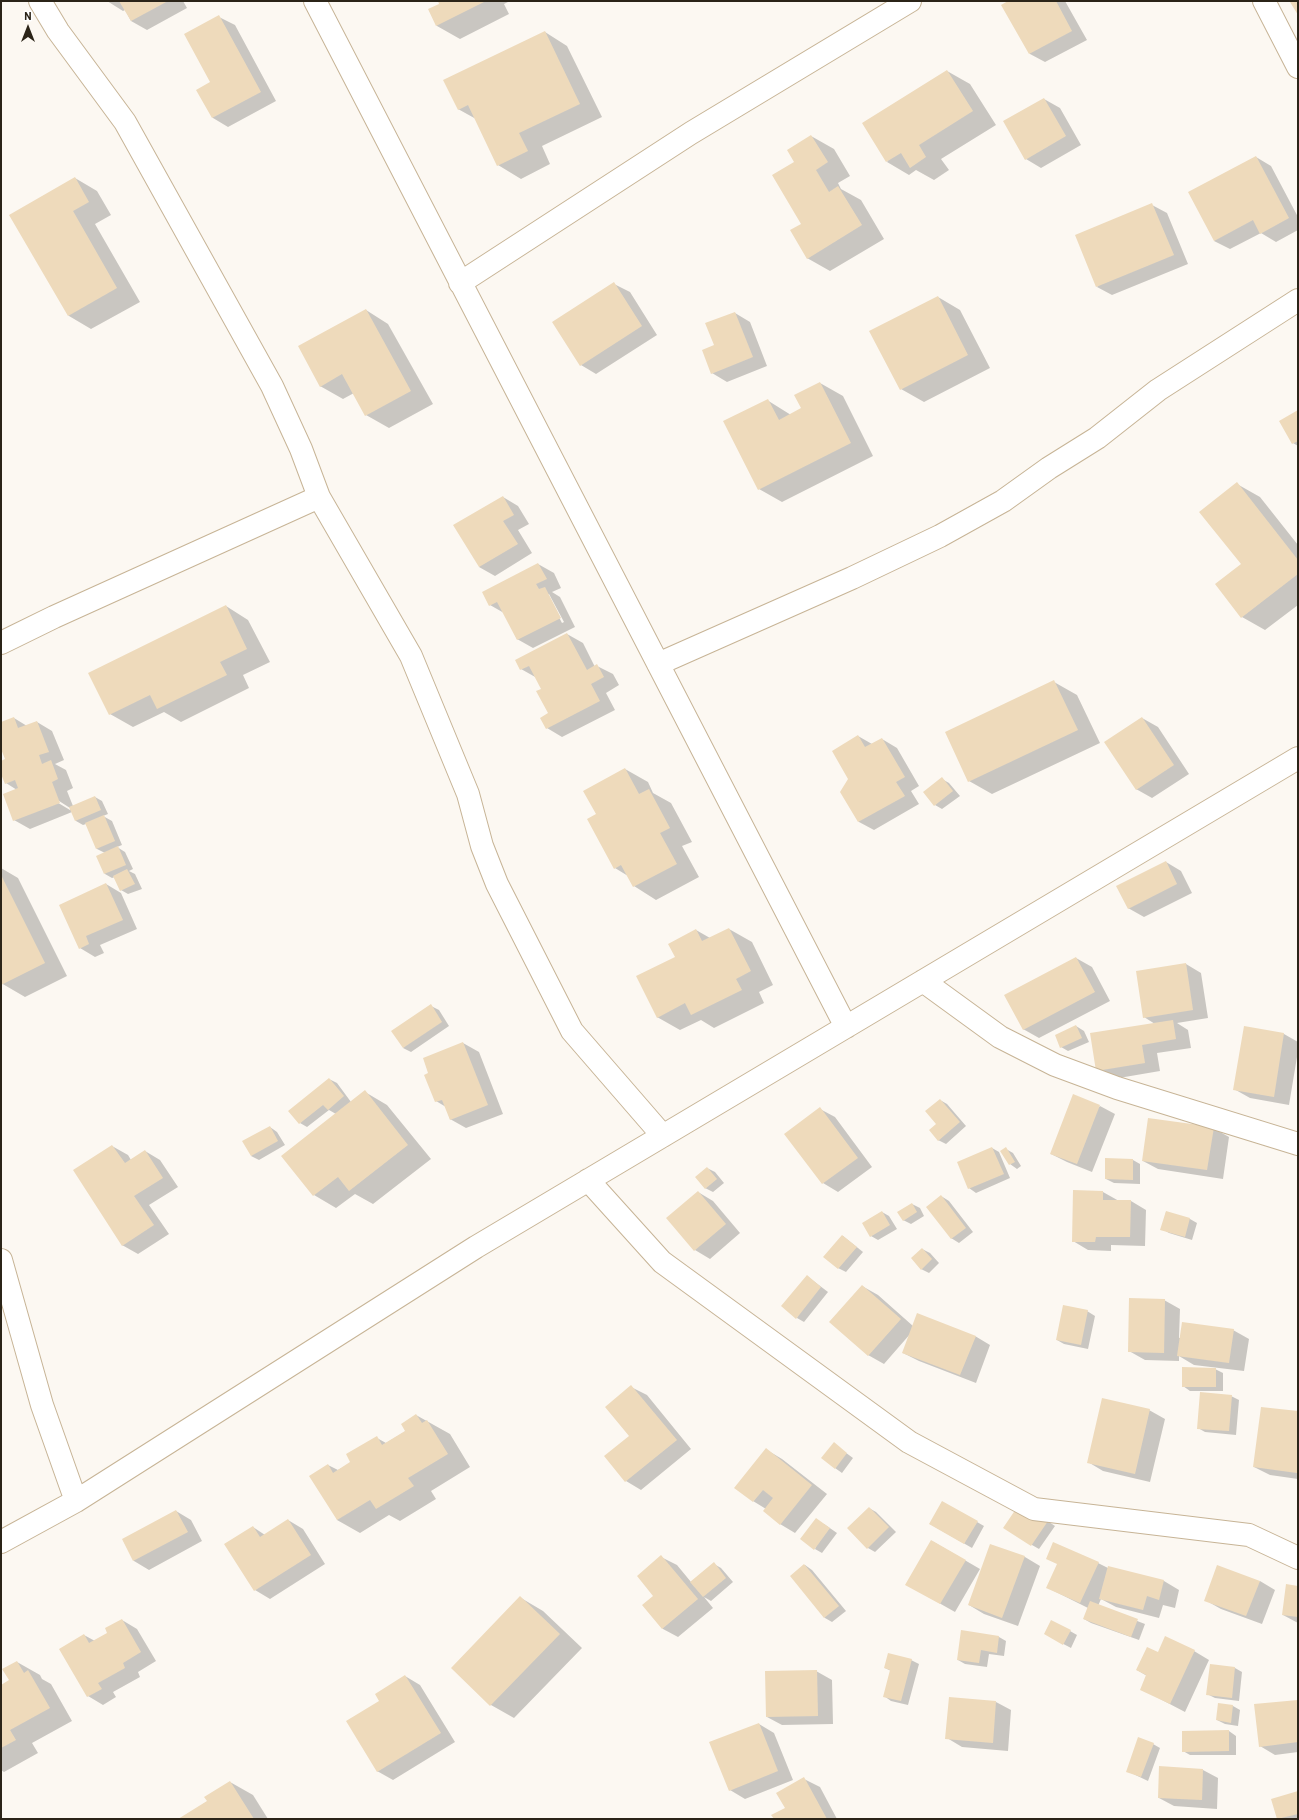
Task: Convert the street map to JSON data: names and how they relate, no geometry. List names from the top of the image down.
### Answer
{
  "north": "top"
}
